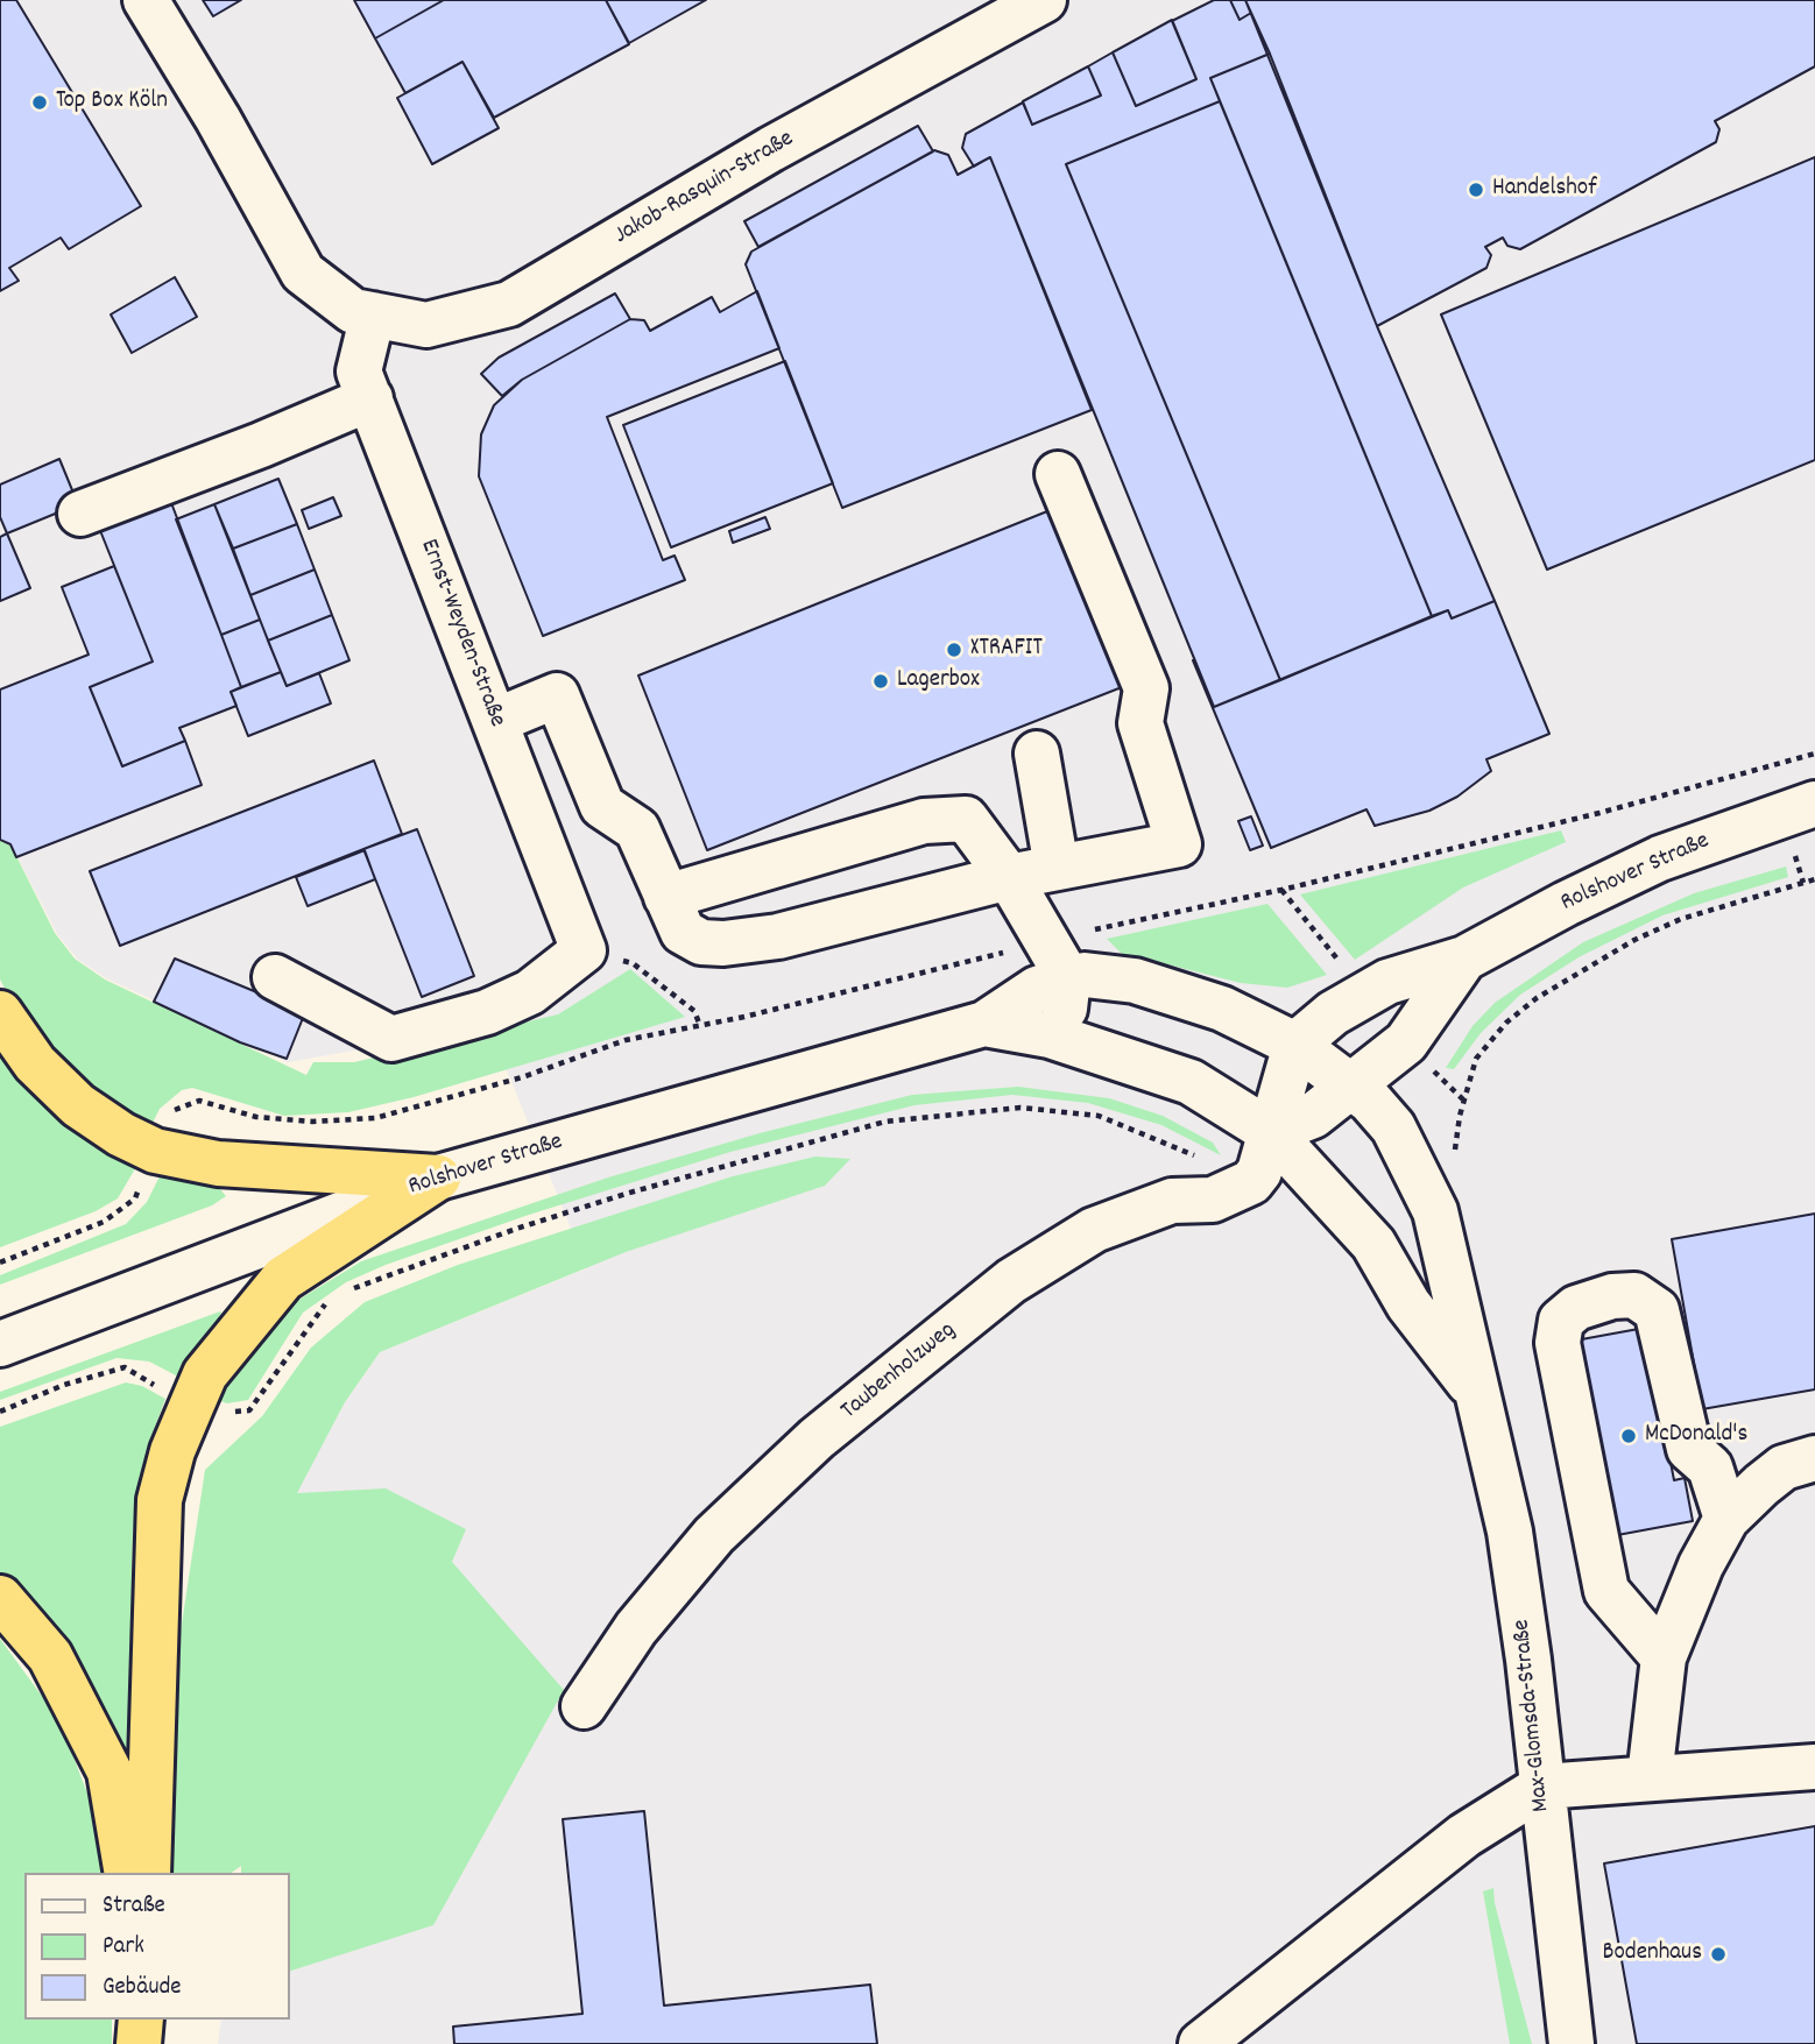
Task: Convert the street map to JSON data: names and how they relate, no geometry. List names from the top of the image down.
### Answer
{
  "streets": {
    "street": [
      "Jakob-Rasquin-Straße",
      "Ernst-Weyden-Straße",
      "Rolshover Straße",
      "Taubenholzweg",
      "Max-Glomsda-Straße"
    ]
  },
  "crossings": [
    ["Jakob-Rasquin-Straße", "Ernst-Weyden-Straße"],
    ["Rolshover Straße", "Max-Glomsda-Straße"]
  ],
  "places": [
    "Top Box Köln",
    "Handelshof",
    "XTRAFIT",
    "Lagerbox",
    "McDonald's",
    "Bodenhaus"
  ],
  "legend": ["Straße", "Park", "Gebäude"]
}
